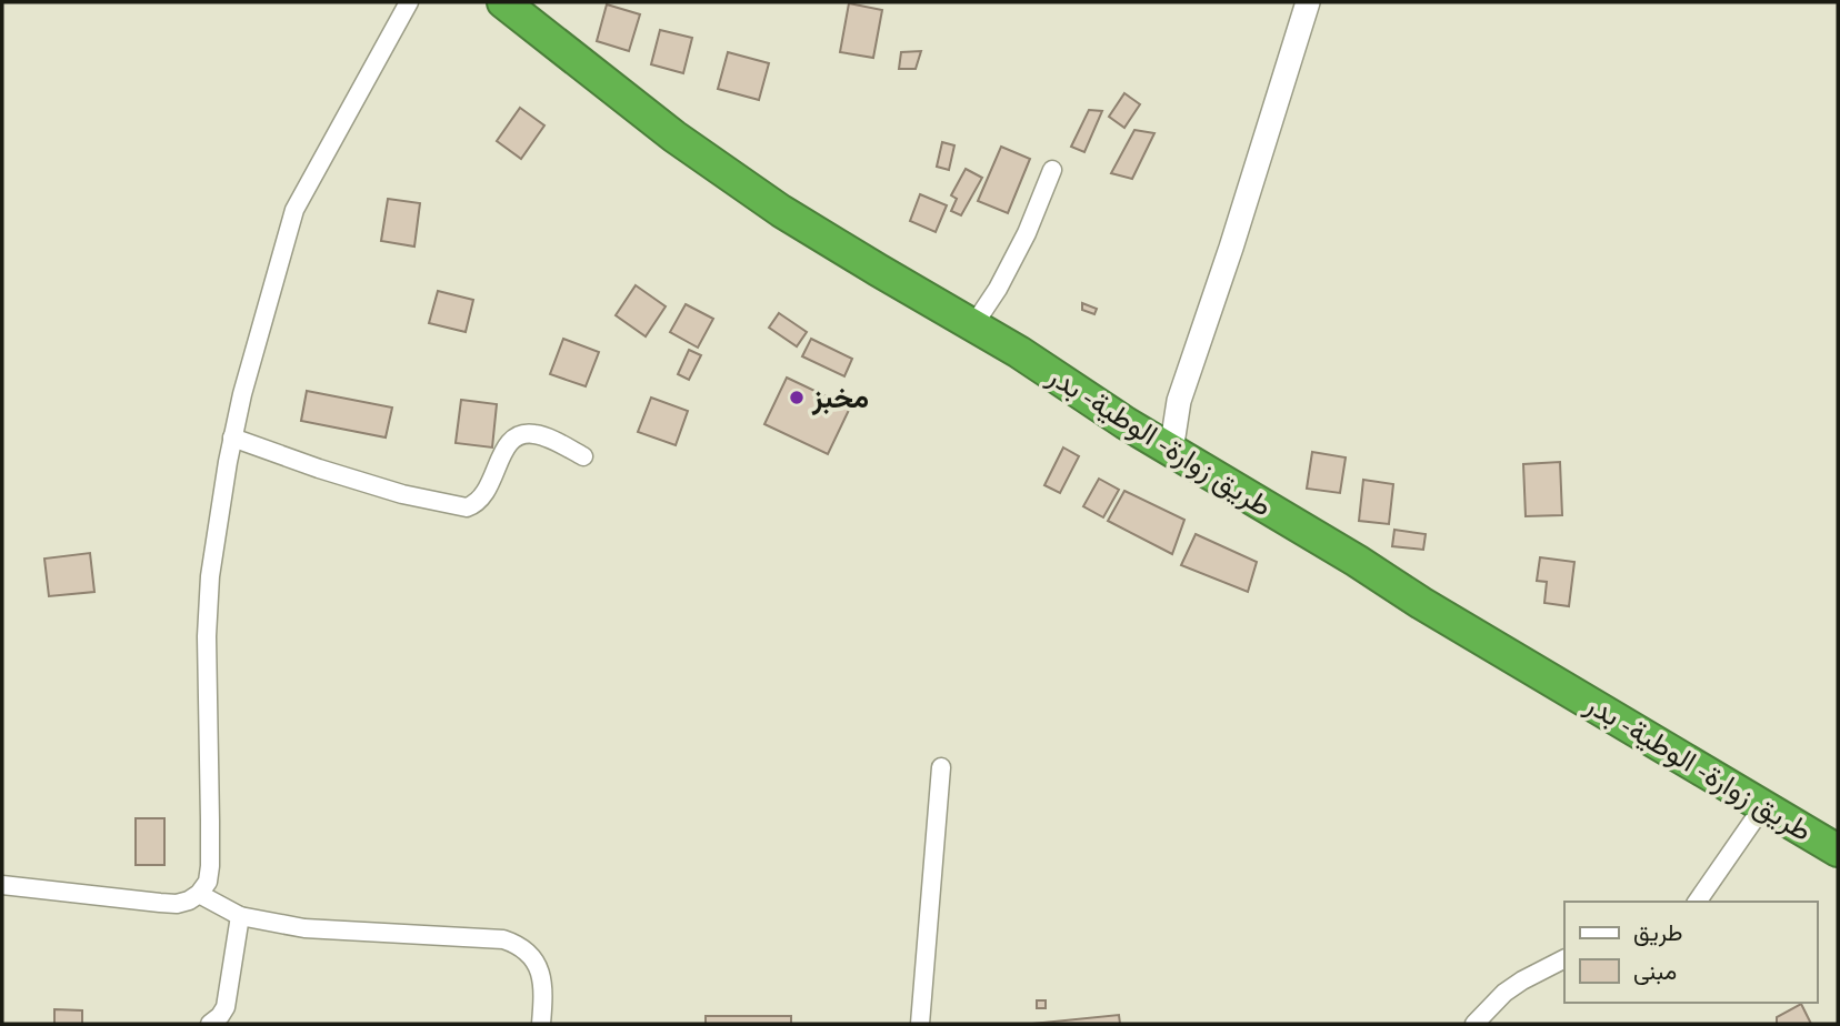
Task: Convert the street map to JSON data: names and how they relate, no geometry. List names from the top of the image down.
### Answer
{
  "streets": {
    "highway": ["طريق زوارة- الوطية- بدر"]
  },
  "places": ["مخبز"],
  "legend": ["طريق", "مبنى"]
}
